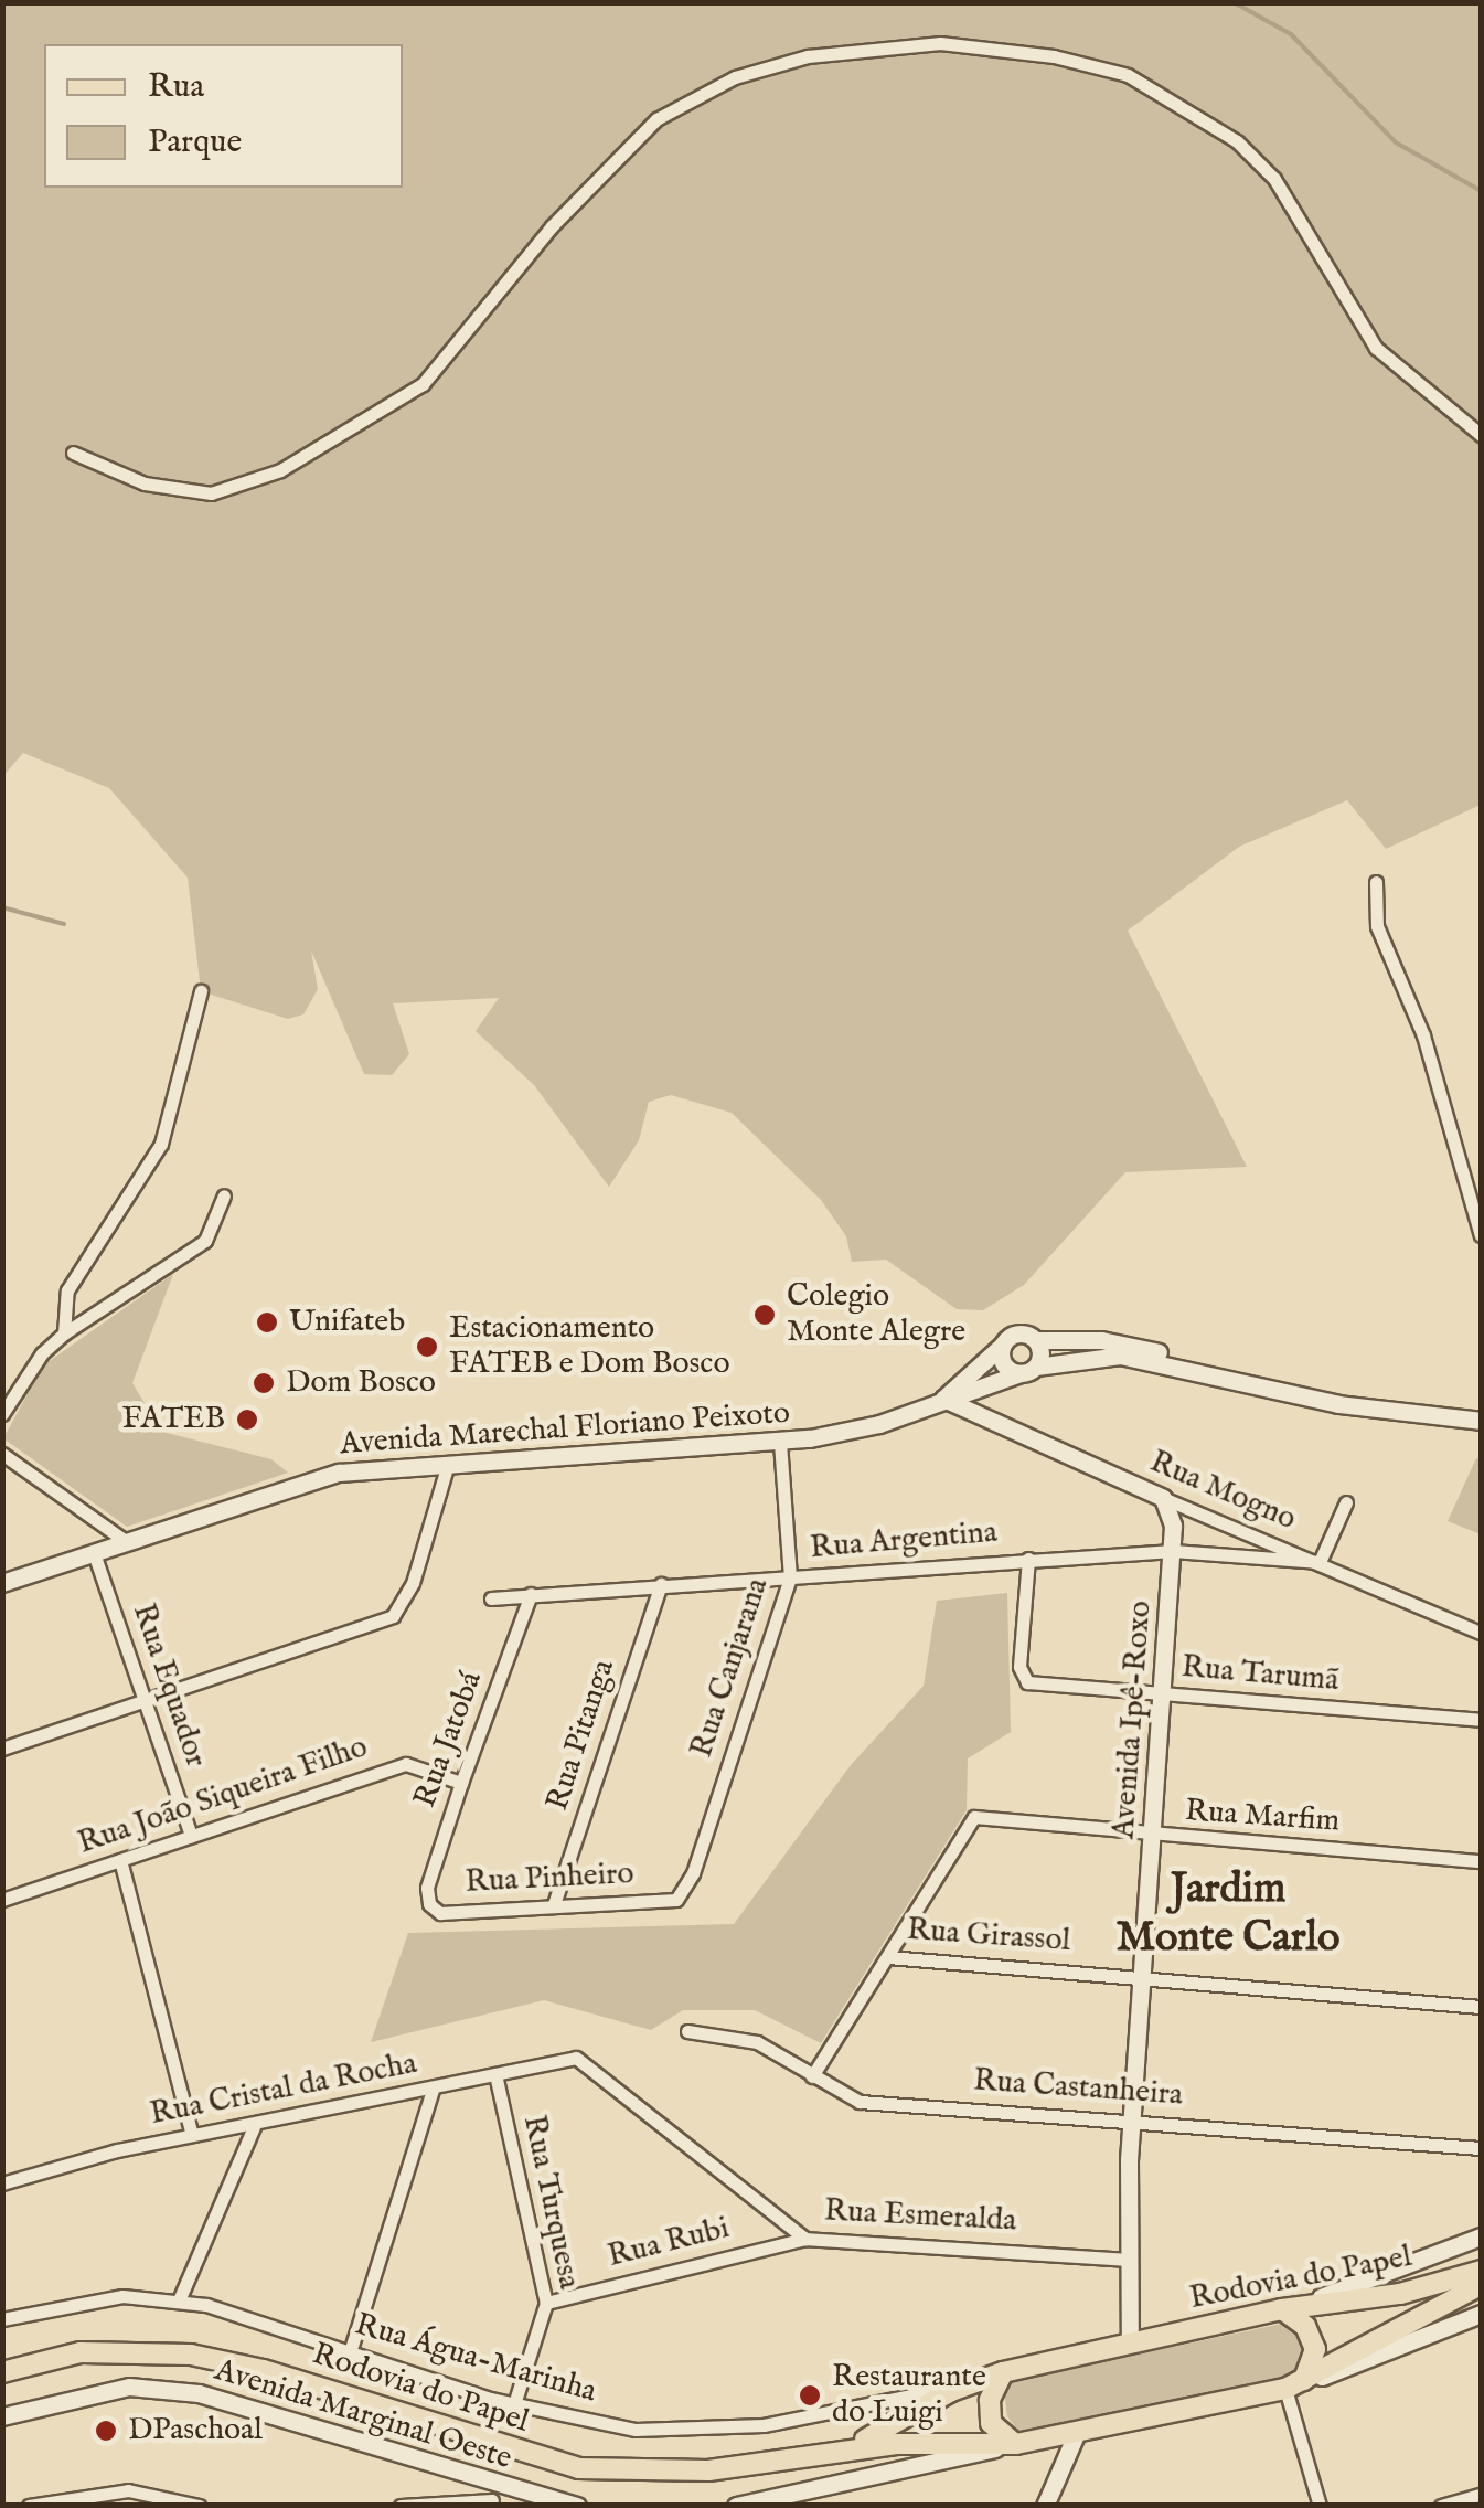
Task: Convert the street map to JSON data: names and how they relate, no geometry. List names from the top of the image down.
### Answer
{
  "streets": {
    "main road": [
      "Avenida Marechal Floriano Peixoto",
      "Rua Mogno",
      "Avenida Ipê-Roxo",
      "Rodovia do Papel",
      "Avenida Marginal Oeste"
    ],
    "street": [
      "Rua Argentina",
      "Rua Canjarana",
      "Rua Tarumã",
      "Rua Equador",
      "Rua Pitanga",
      "Rua Jatobá",
      "Rua João Siqueira Filho",
      "Rua Marfim",
      "Rua Pinheiro",
      "Rua Girassol",
      "Rua Castanheira",
      "Rua Cristal da Rocha",
      "Rua Turquesa",
      "Rua Esmeralda",
      "Rua Rubi",
      "Rua Água-Marinha"
    ]
  },
  "crossings": [
    ["Avenida Marechal Floriano Peixoto", "Rua Mogno"],
    ["Avenida Marechal Floriano Peixoto", "Rua Canjarana"],
    ["Avenida Marechal Floriano Peixoto", "Rua Equador"],
    ["Rua Mogno", "Rua Argentina"],
    ["Rua Mogno", "Avenida Ipê-Roxo"],
    ["Rua Argentina", "Rua Canjarana"],
    ["Rua Argentina", "Rua Tarumã"],
    ["Rua Argentina", "Avenida Ipê-Roxo"],
    ["Rua Argentina", "Rua Pitanga"],
    ["Rua Argentina", "Rua Jatobá"],
    ["Rua Canjarana", "Rua Pinheiro"],
    ["Rua Tarumã", "Avenida Ipê-Roxo"],
    ["Rua Equador", "Rua João Siqueira Filho"],
    ["Avenida Ipê-Roxo", "Rua Marfim"],
    ["Avenida Ipê-Roxo", "Rua Girassol"],
    ["Avenida Ipê-Roxo", "Rua Castanheira"],
    ["Avenida Ipê-Roxo", "Rua Esmeralda"],
    ["Avenida Ipê-Roxo", "Rodovia do Papel"],
    ["Rua Pitanga", "Rua Pinheiro"],
    ["Rua Jatobá", "Rua João Siqueira Filho"],
    ["Rua Jatobá", "Rua Pinheiro"],
    ["Rua Marfim", "Rua Girassol"],
    ["Rua Cristal da Rocha", "Rua Turquesa"],
    ["Rua Cristal da Rocha", "Rua Esmeralda"],
    ["Rua Turquesa", "Rua Rubi"],
    ["Rua Turquesa", "Rua Água-Marinha"],
    ["Rua Esmeralda", "Rua Rubi"],
    ["Rodovia do Papel", "Rua Água-Marinha"]
  ],
  "districts": ["Jardim Monte Carlo"],
  "places": [
    "Colegio Monte Alegre",
    "Unifateb",
    "Estacionamento FATEB e Dom Bosco",
    "Dom Bosco",
    "FATEB",
    "Restaurante do Luigi",
    "DPaschoal"
  ],
  "legend": ["Rua", "Parque"]
}
